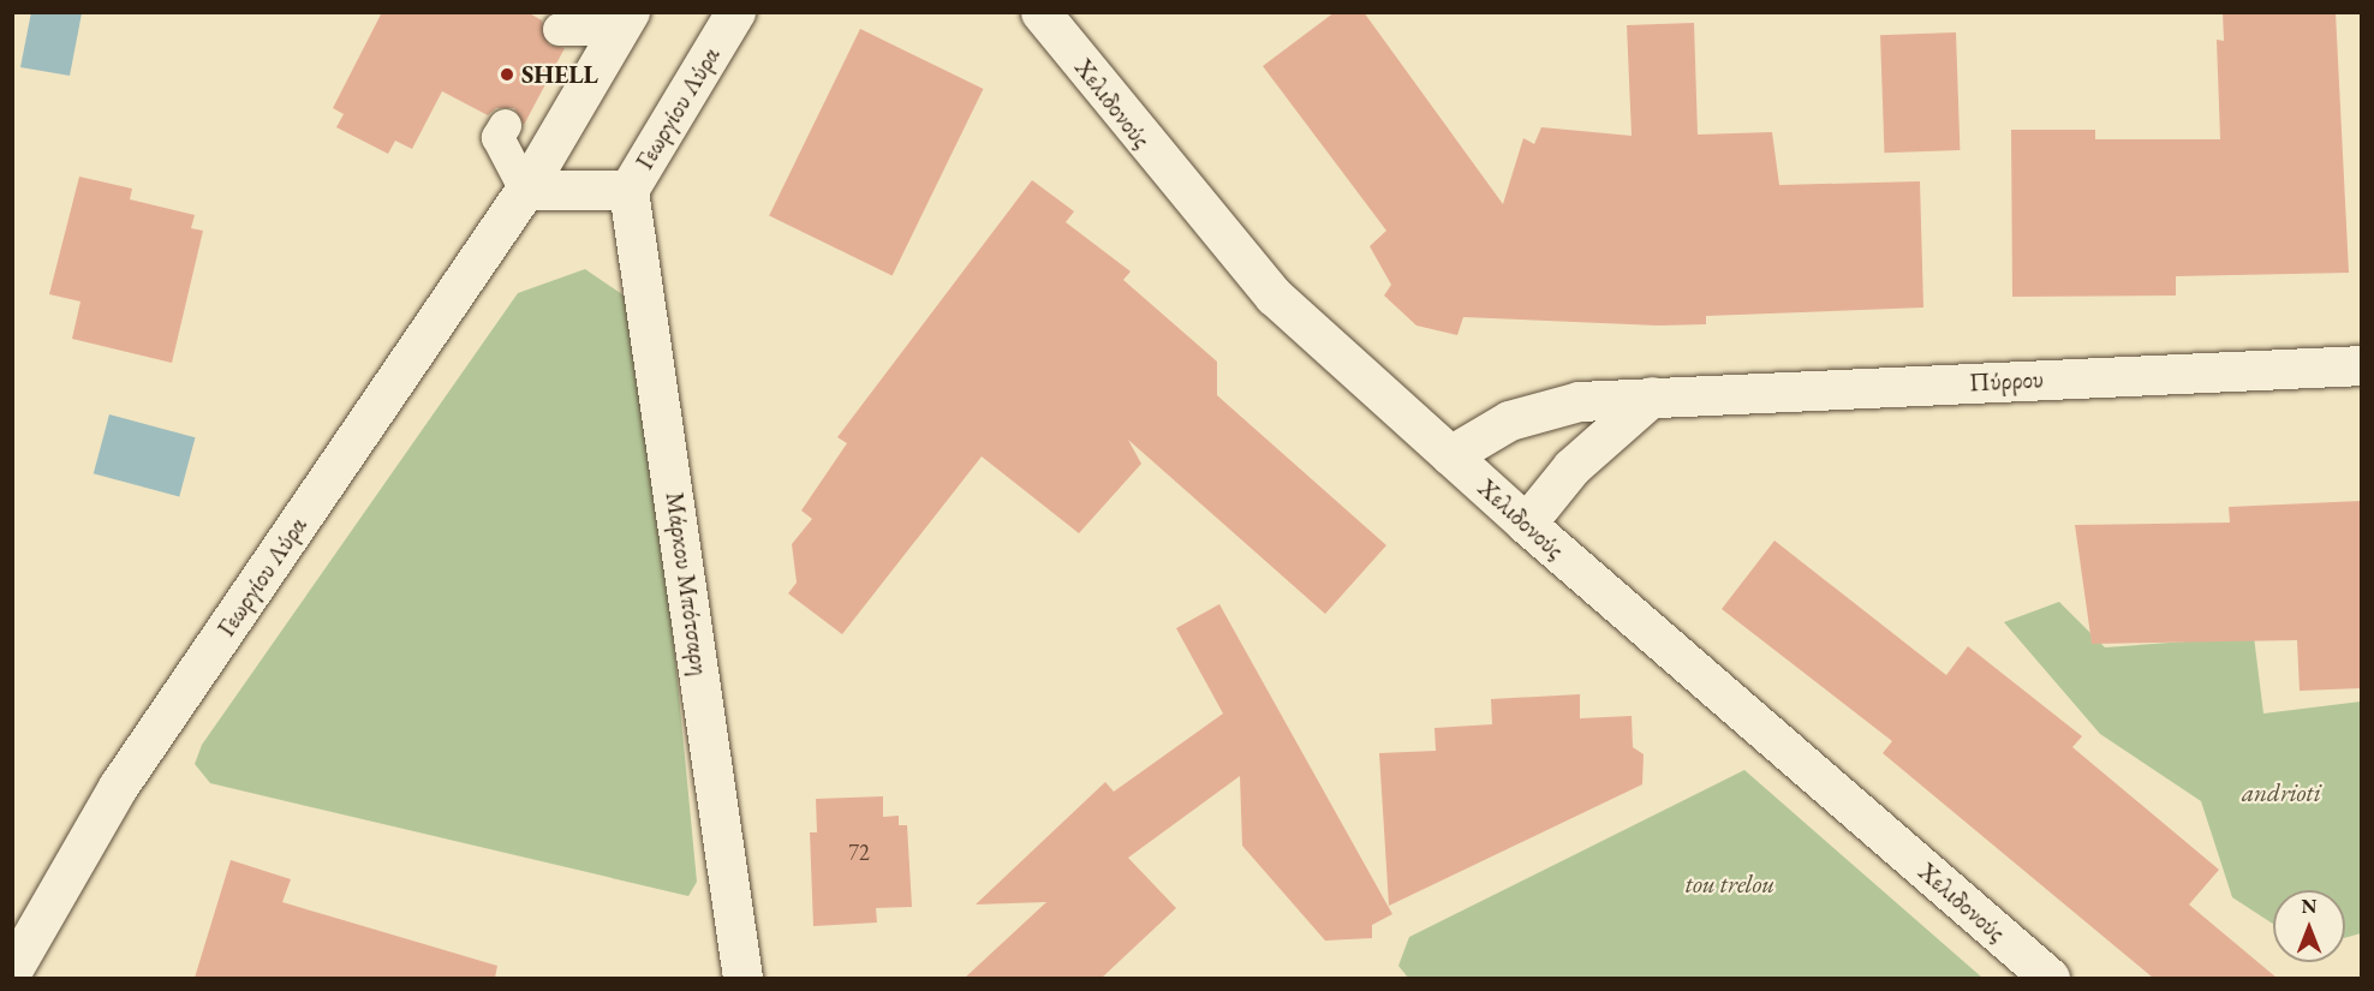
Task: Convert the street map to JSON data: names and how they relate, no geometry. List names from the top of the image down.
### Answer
{
  "streets": {
    "street": [
      "Χελιδονούς",
      "Γεωργίου Λύρα",
      "Πύρρου",
      "Μάρκου Μπότσαρη"
    ]
  },
  "crossings": [
    ["Χελιδονούς", "Πύρρου"],
    ["Γεωργίου Λύρα", "Μάρκου Μπότσαρη"]
  ],
  "parks": ["andrioti", "tou trelou"],
  "places": ["SHELL"],
  "house_numbers": ["72"],
  "north": "top"
}
